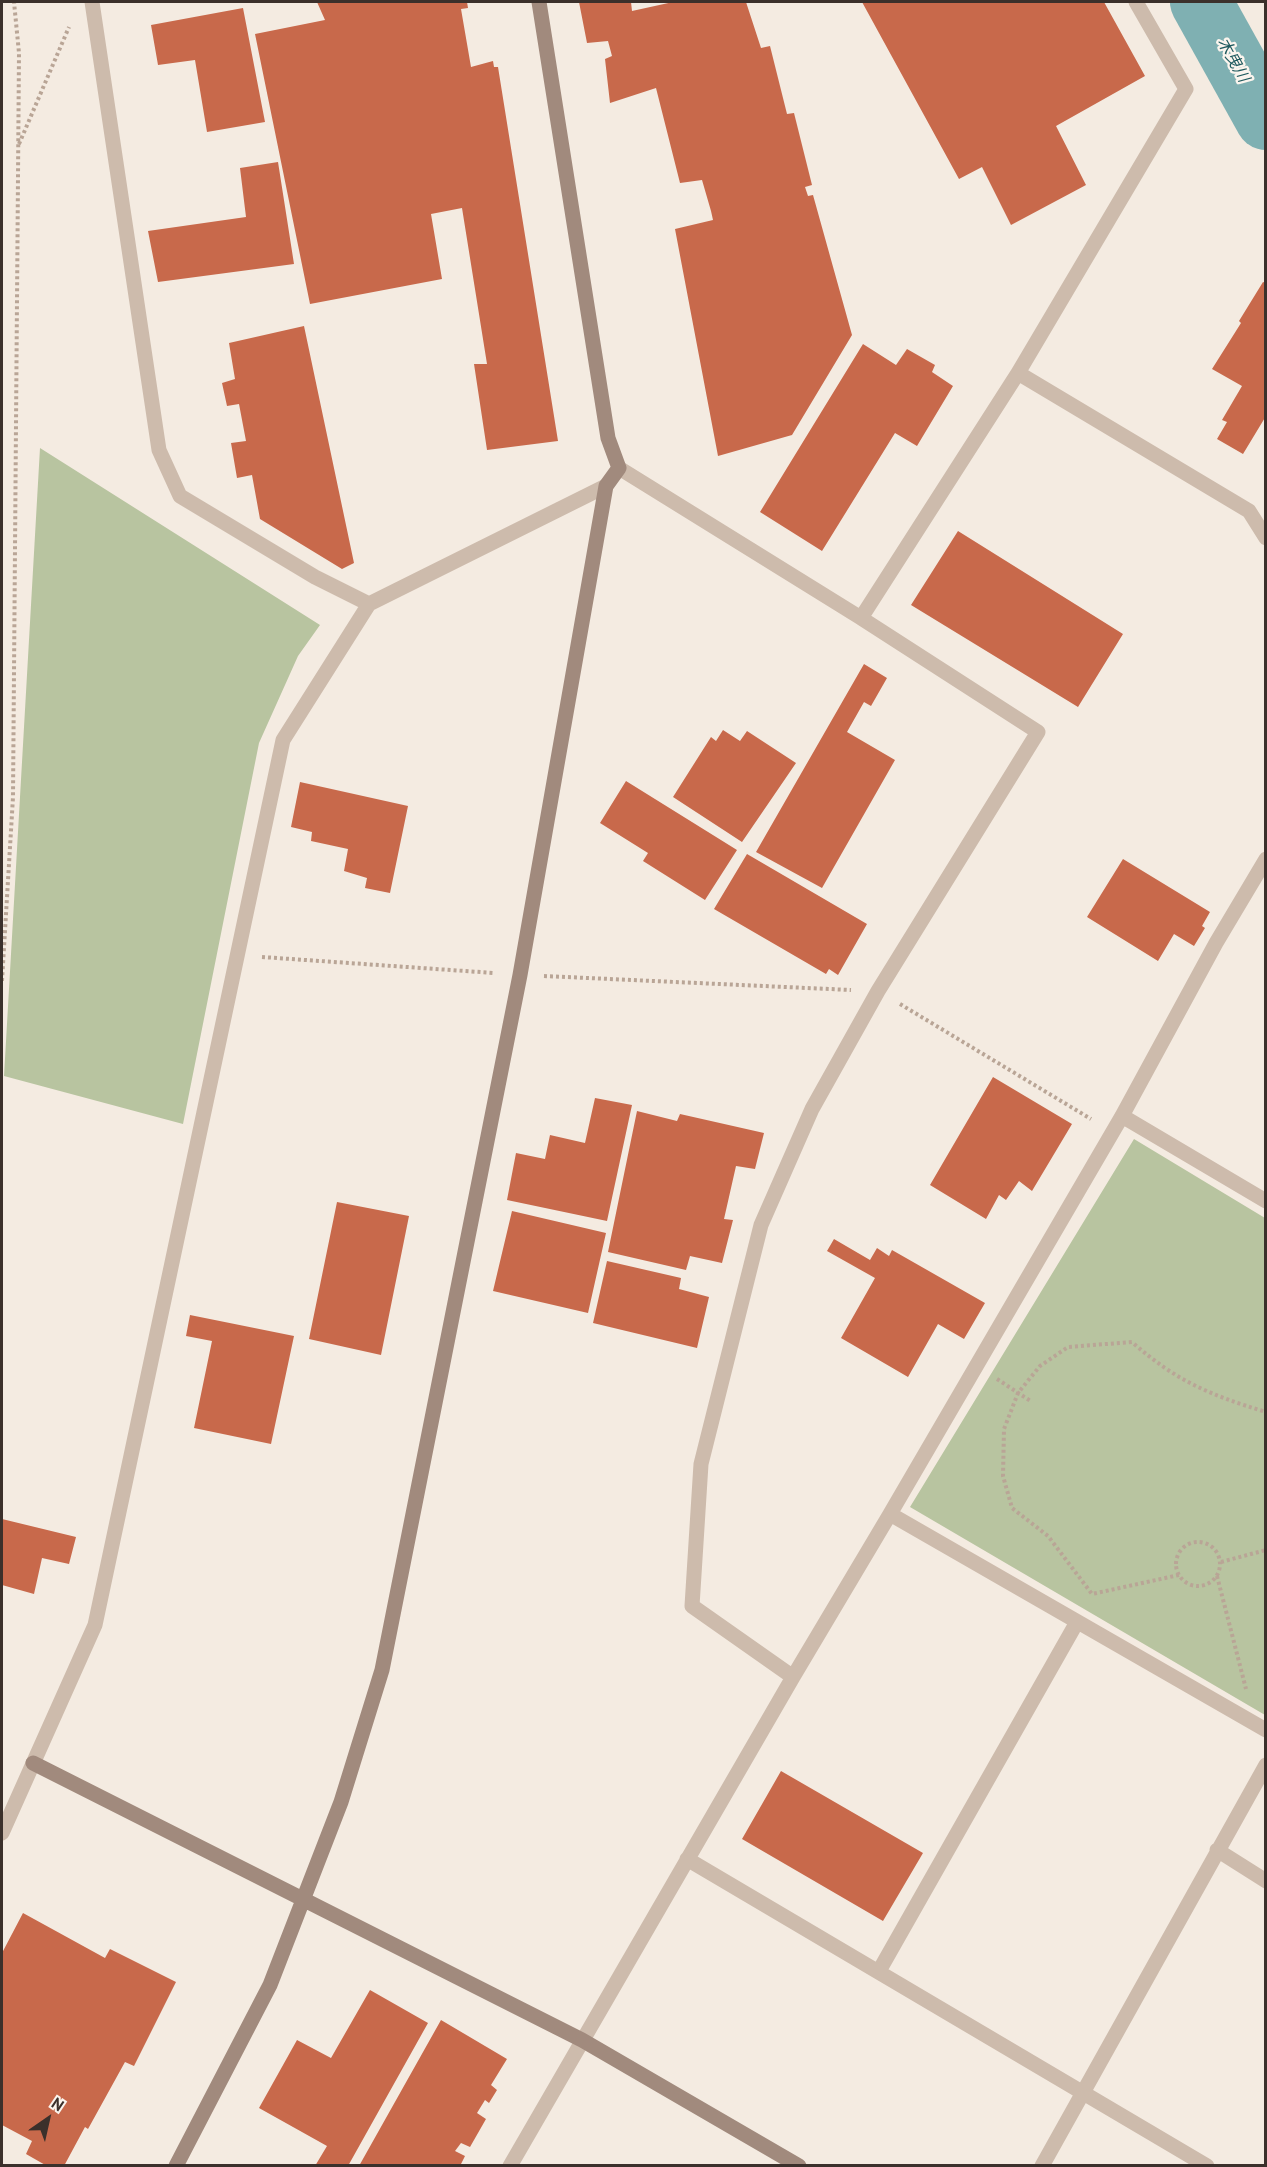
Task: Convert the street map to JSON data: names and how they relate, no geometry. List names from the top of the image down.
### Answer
{
  "water": ["木曳川"],
  "north": "top right"
}
